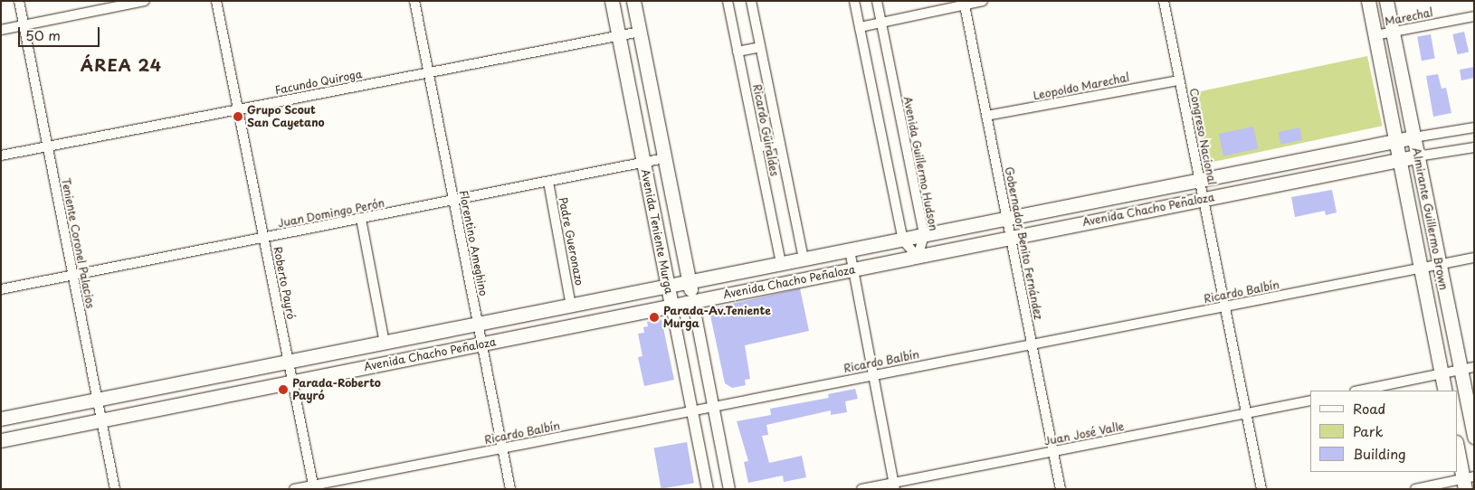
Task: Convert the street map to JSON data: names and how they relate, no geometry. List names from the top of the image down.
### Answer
{
  "streets": {
    "main road": ["Avenida Chacho Peñaloza", "Almirante Guillermo Brown", "Avenida Teniente Murga"],
    "street": [
      "Marechal",
      "Facundo Quiroga",
      "Leopoldo Marechal",
      "Ricardo Güiraldes",
      "Congreso Nacional",
      "Avenida Guillermo Hudson",
      "Juan Domingo Perón",
      "Padre Gueronazo",
      "Teniente Coronel Palacios",
      "Florentino Ameghino",
      "Gobernador Benito Fernández",
      "Roberto Payró",
      "Ricardo Balbín",
      "Juan José Valle"
    ]
  },
  "crossings": [
    ["Marechal", "Almirante Guillermo Brown"],
    ["Facundo Quiroga", "Avenida Teniente Murga"],
    ["Facundo Quiroga", "Teniente Coronel Palacios"],
    ["Facundo Quiroga", "Florentino Ameghino"],
    ["Facundo Quiroga", "Roberto Payró"],
    ["Leopoldo Marechal", "Congreso Nacional"],
    ["Leopoldo Marechal", "Gobernador Benito Fernández"],
    ["Ricardo Güiraldes", "Avenida Chacho Peñaloza"],
    ["Congreso Nacional", "Avenida Chacho Peñaloza"],
    ["Congreso Nacional", "Ricardo Balbín"],
    ["Congreso Nacional", "Juan José Valle"],
    ["Avenida Guillermo Hudson", "Avenida Chacho Peñaloza"],
    ["Avenida Chacho Peñaloza", "Almirante Guillermo Brown"],
    ["Avenida Chacho Peñaloza", "Avenida Teniente Murga"],
    ["Avenida Chacho Peñaloza", "Padre Gueronazo"],
    ["Avenida Chacho Peñaloza", "Teniente Coronel Palacios"],
    ["Avenida Chacho Peñaloza", "Florentino Ameghino"],
    ["Avenida Chacho Peñaloza", "Gobernador Benito Fernández"],
    ["Avenida Chacho Peñaloza", "Roberto Payró"],
    ["Juan Domingo Perón", "Avenida Teniente Murga"],
    ["Juan Domingo Perón", "Padre Gueronazo"],
    ["Juan Domingo Perón", "Teniente Coronel Palacios"],
    ["Juan Domingo Perón", "Florentino Ameghino"],
    ["Juan Domingo Perón", "Roberto Payró"],
    ["Almirante Guillermo Brown", "Ricardo Balbín"],
    ["Avenida Teniente Murga", "Ricardo Balbín"],
    ["Florentino Ameghino", "Ricardo Balbín"],
    ["Gobernador Benito Fernández", "Ricardo Balbín"],
    ["Gobernador Benito Fernández", "Juan José Valle"],
    ["Roberto Payró", "Ricardo Balbín"]
  ],
  "districts": ["ÁREA 24"],
  "places": ["Grupo Scout San Cayetano", "Parada-Av.Teniente Murga", "Parada-Roberto Payró"],
  "legend": ["Road", "Park", "Building"],
  "scale_bar": "50 m"
}
